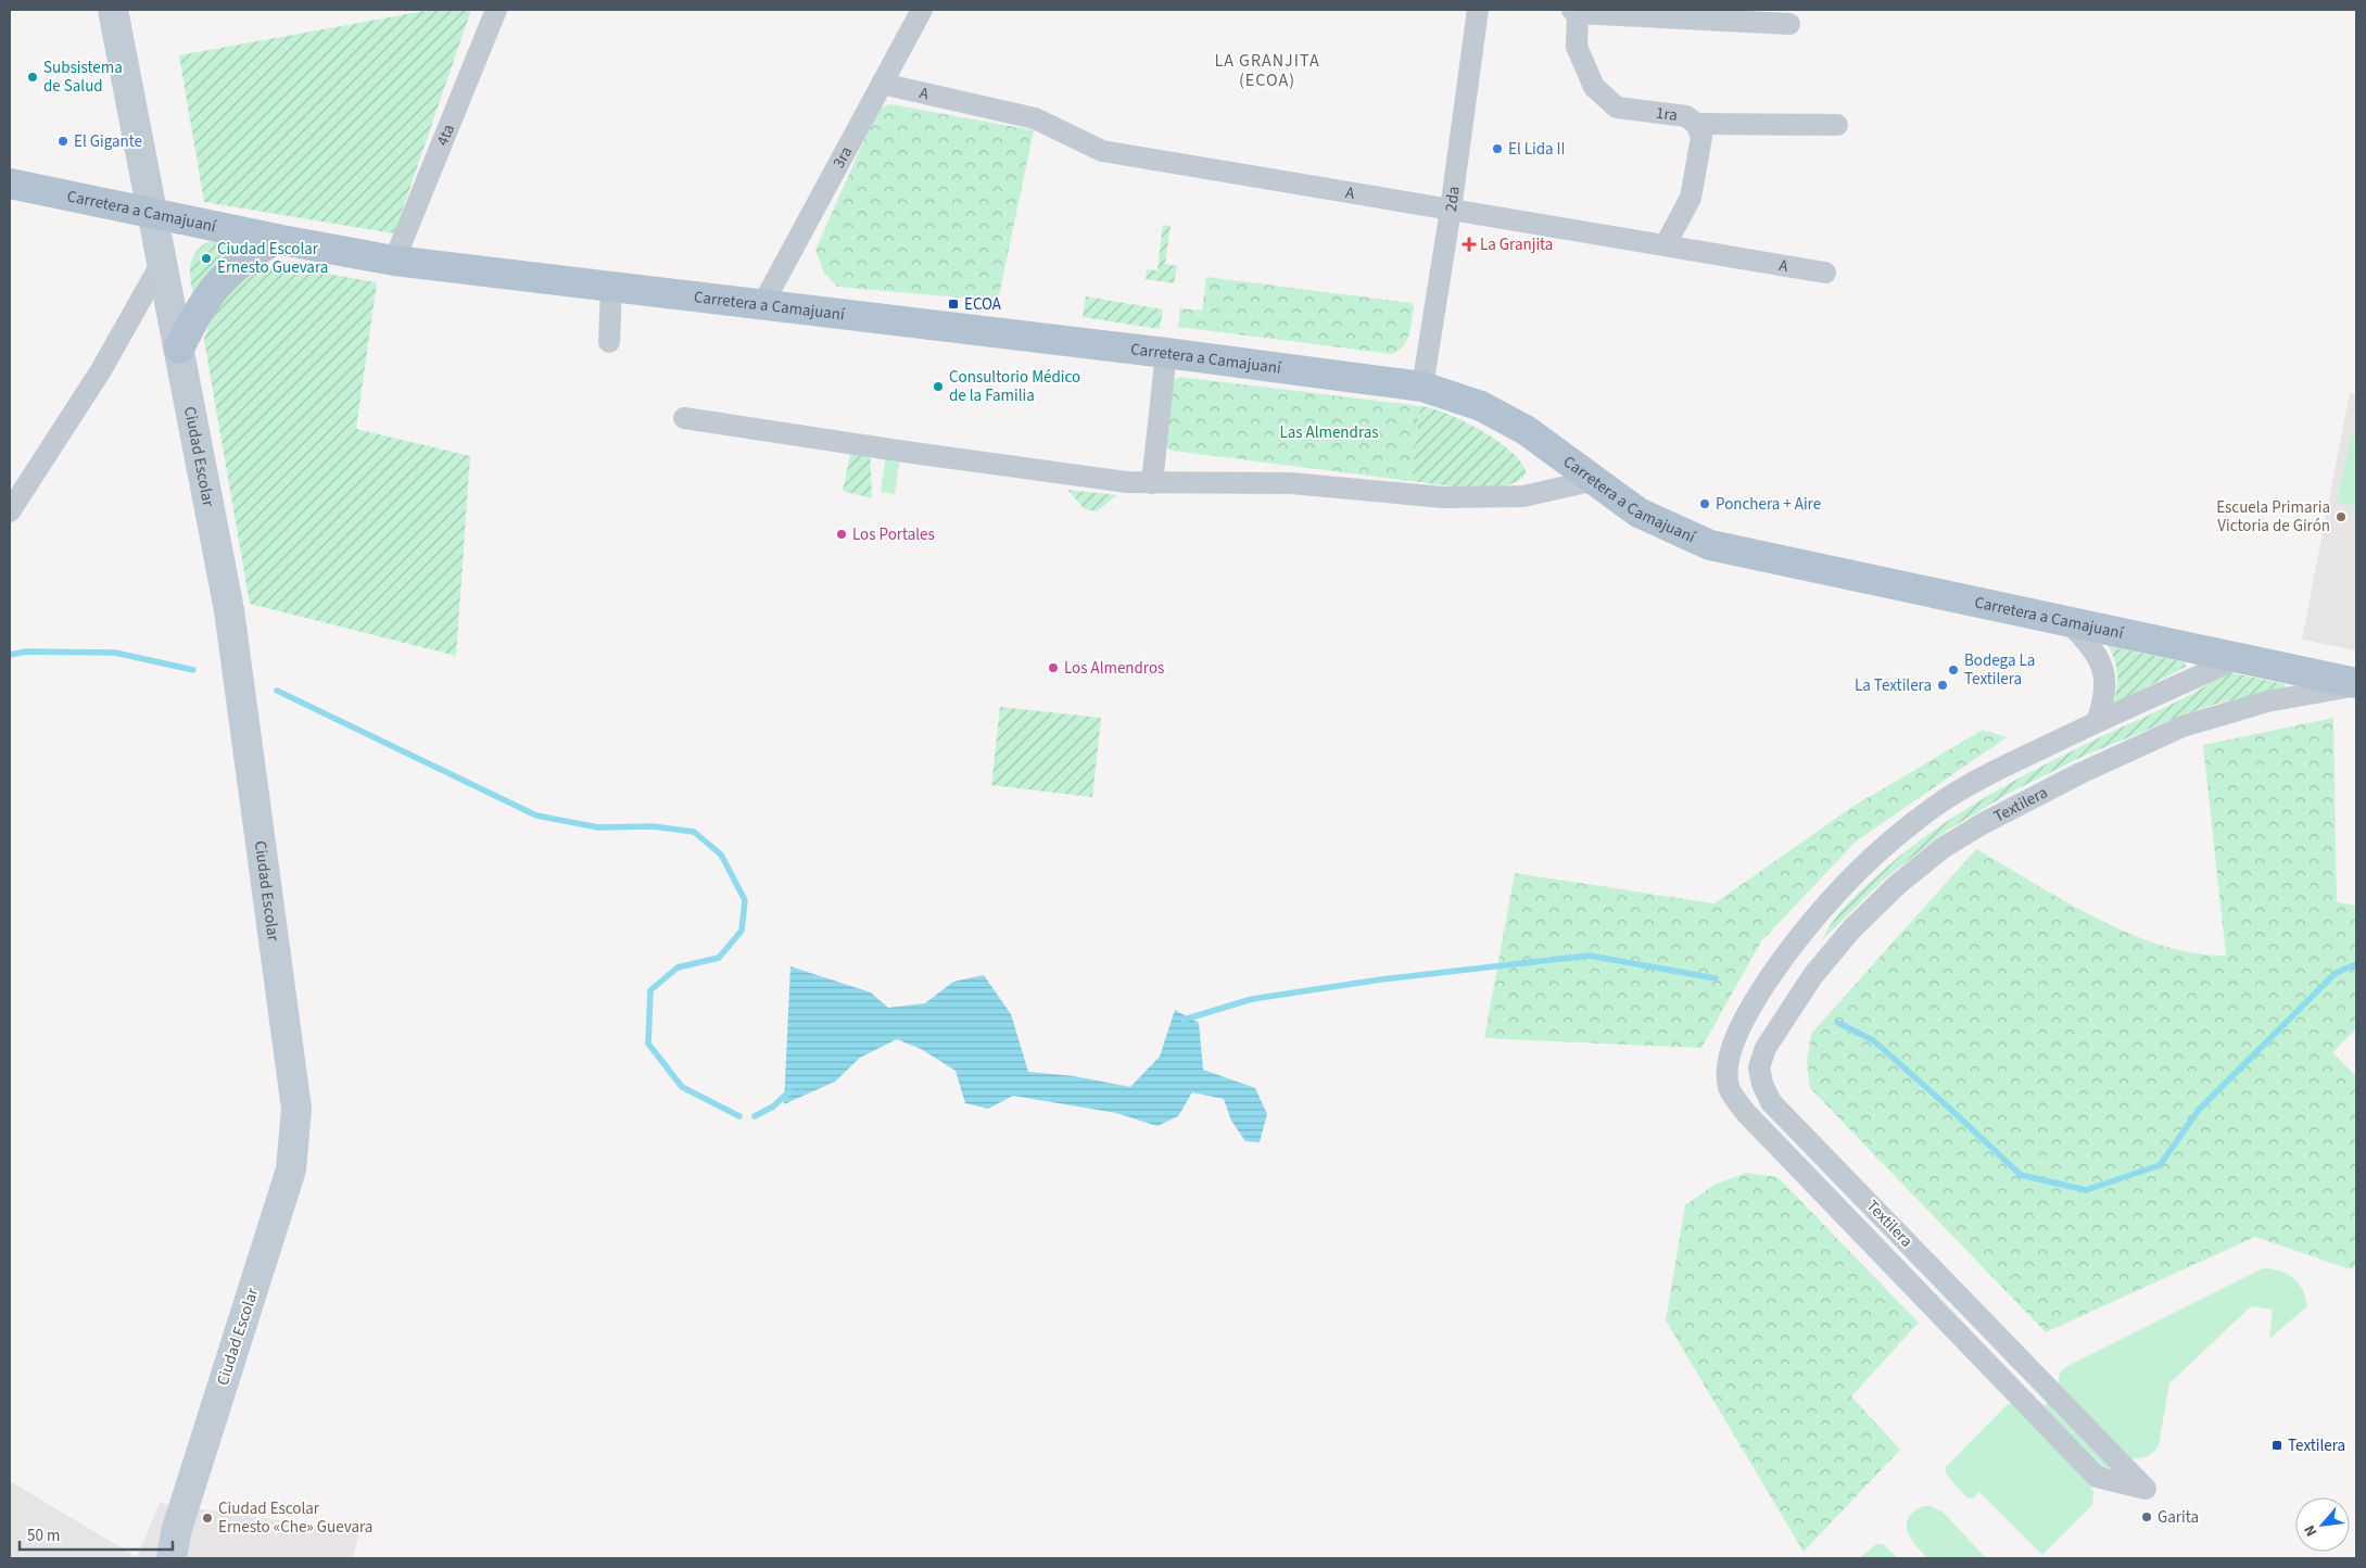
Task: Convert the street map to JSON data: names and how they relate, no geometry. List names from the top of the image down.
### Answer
{
  "streets": {
    "main road": ["Carretera a Camajuaní"],
    "street": [
      "A",
      "1ra",
      "4ta",
      "3ra",
      "2da",
      "Ciudad Escolar",
      "Textilera"
    ]
  },
  "crossings": [
    ["A", "1ra"],
    ["A", "3ra"],
    ["A", "2da"],
    ["4ta", "Carretera a Camajuaní"],
    ["3ra", "Carretera a Camajuaní"],
    ["2da", "Carretera a Camajuaní"],
    ["Carretera a Camajuaní", "Ciudad Escolar"],
    ["Carretera a Camajuaní", "Textilera"]
  ],
  "districts": ["LA GRANJITA (ECOA)"],
  "parks": ["Las Almendras"],
  "places": {
    "other": [
      "Subsistema de Salud",
      "El Gigante",
      "El Lida II",
      "Ciudad Escolar Ernesto Guevara",
      "Consultorio Médico de la Familia",
      "Ponchera + Aire",
      "Escuela Primaria Victoria de Girón",
      "Los Portales",
      "Los Almendros",
      "Bodega La Textilera",
      "La Textilera",
      "Garita",
      "Ciudad Escolar Ernesto «Che» Guevara"
    ],
    "health": ["La Granjita"],
    "transit": ["ECOA", "Textilera"]
  },
  "scale_bar": "50 m",
  "north": "bottom left"
}
